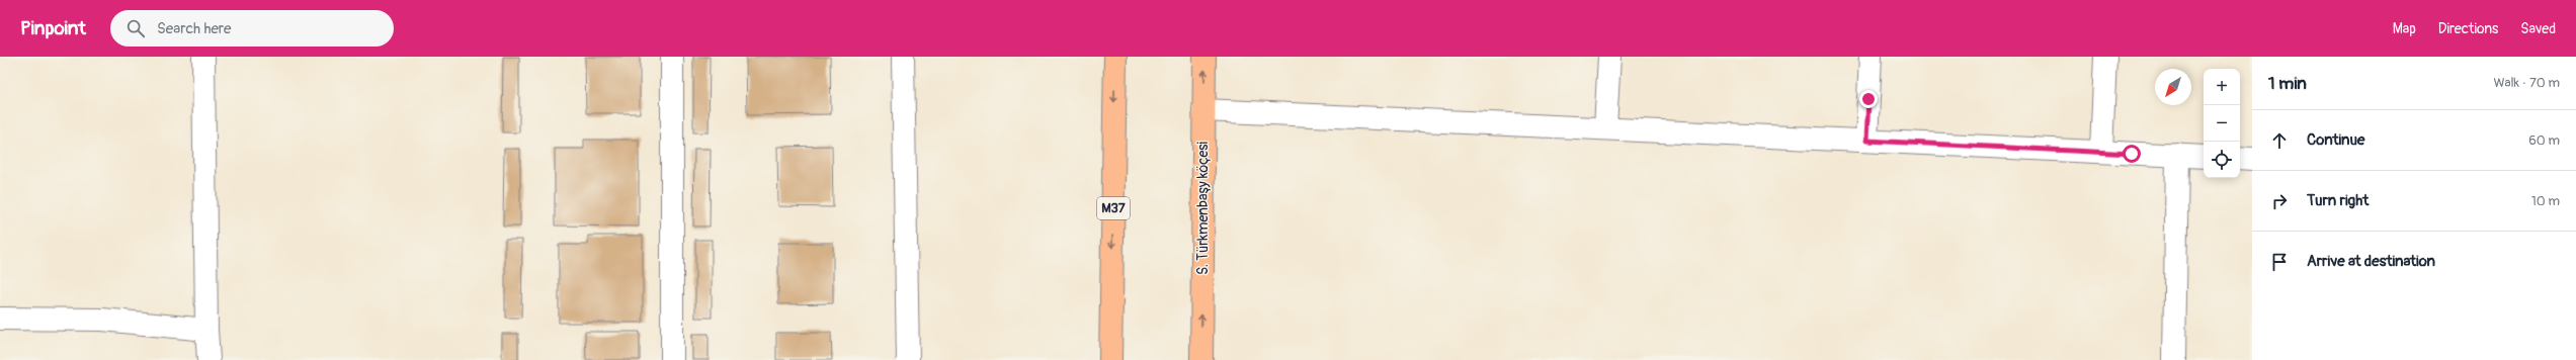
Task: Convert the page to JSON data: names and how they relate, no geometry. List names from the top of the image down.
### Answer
{
  "streets": {
    "highway": ["M37", "S. Türkmenbaşy köçesi"]
  },
  "north": "bottom left",
  "page": {
    "header": "Pinpoint",
    "search": "Search here",
    "nav": ["Map", "Directions", "Saved"],
    "heading": ["1 min", "Walk · 70 m"],
    "map_buttons": ["+", "−"],
    "list": [
      ["Continue", "60 m"],
      ["Turn right", "10 m"],
      "Arrive at destination"
    ]
  }
}
